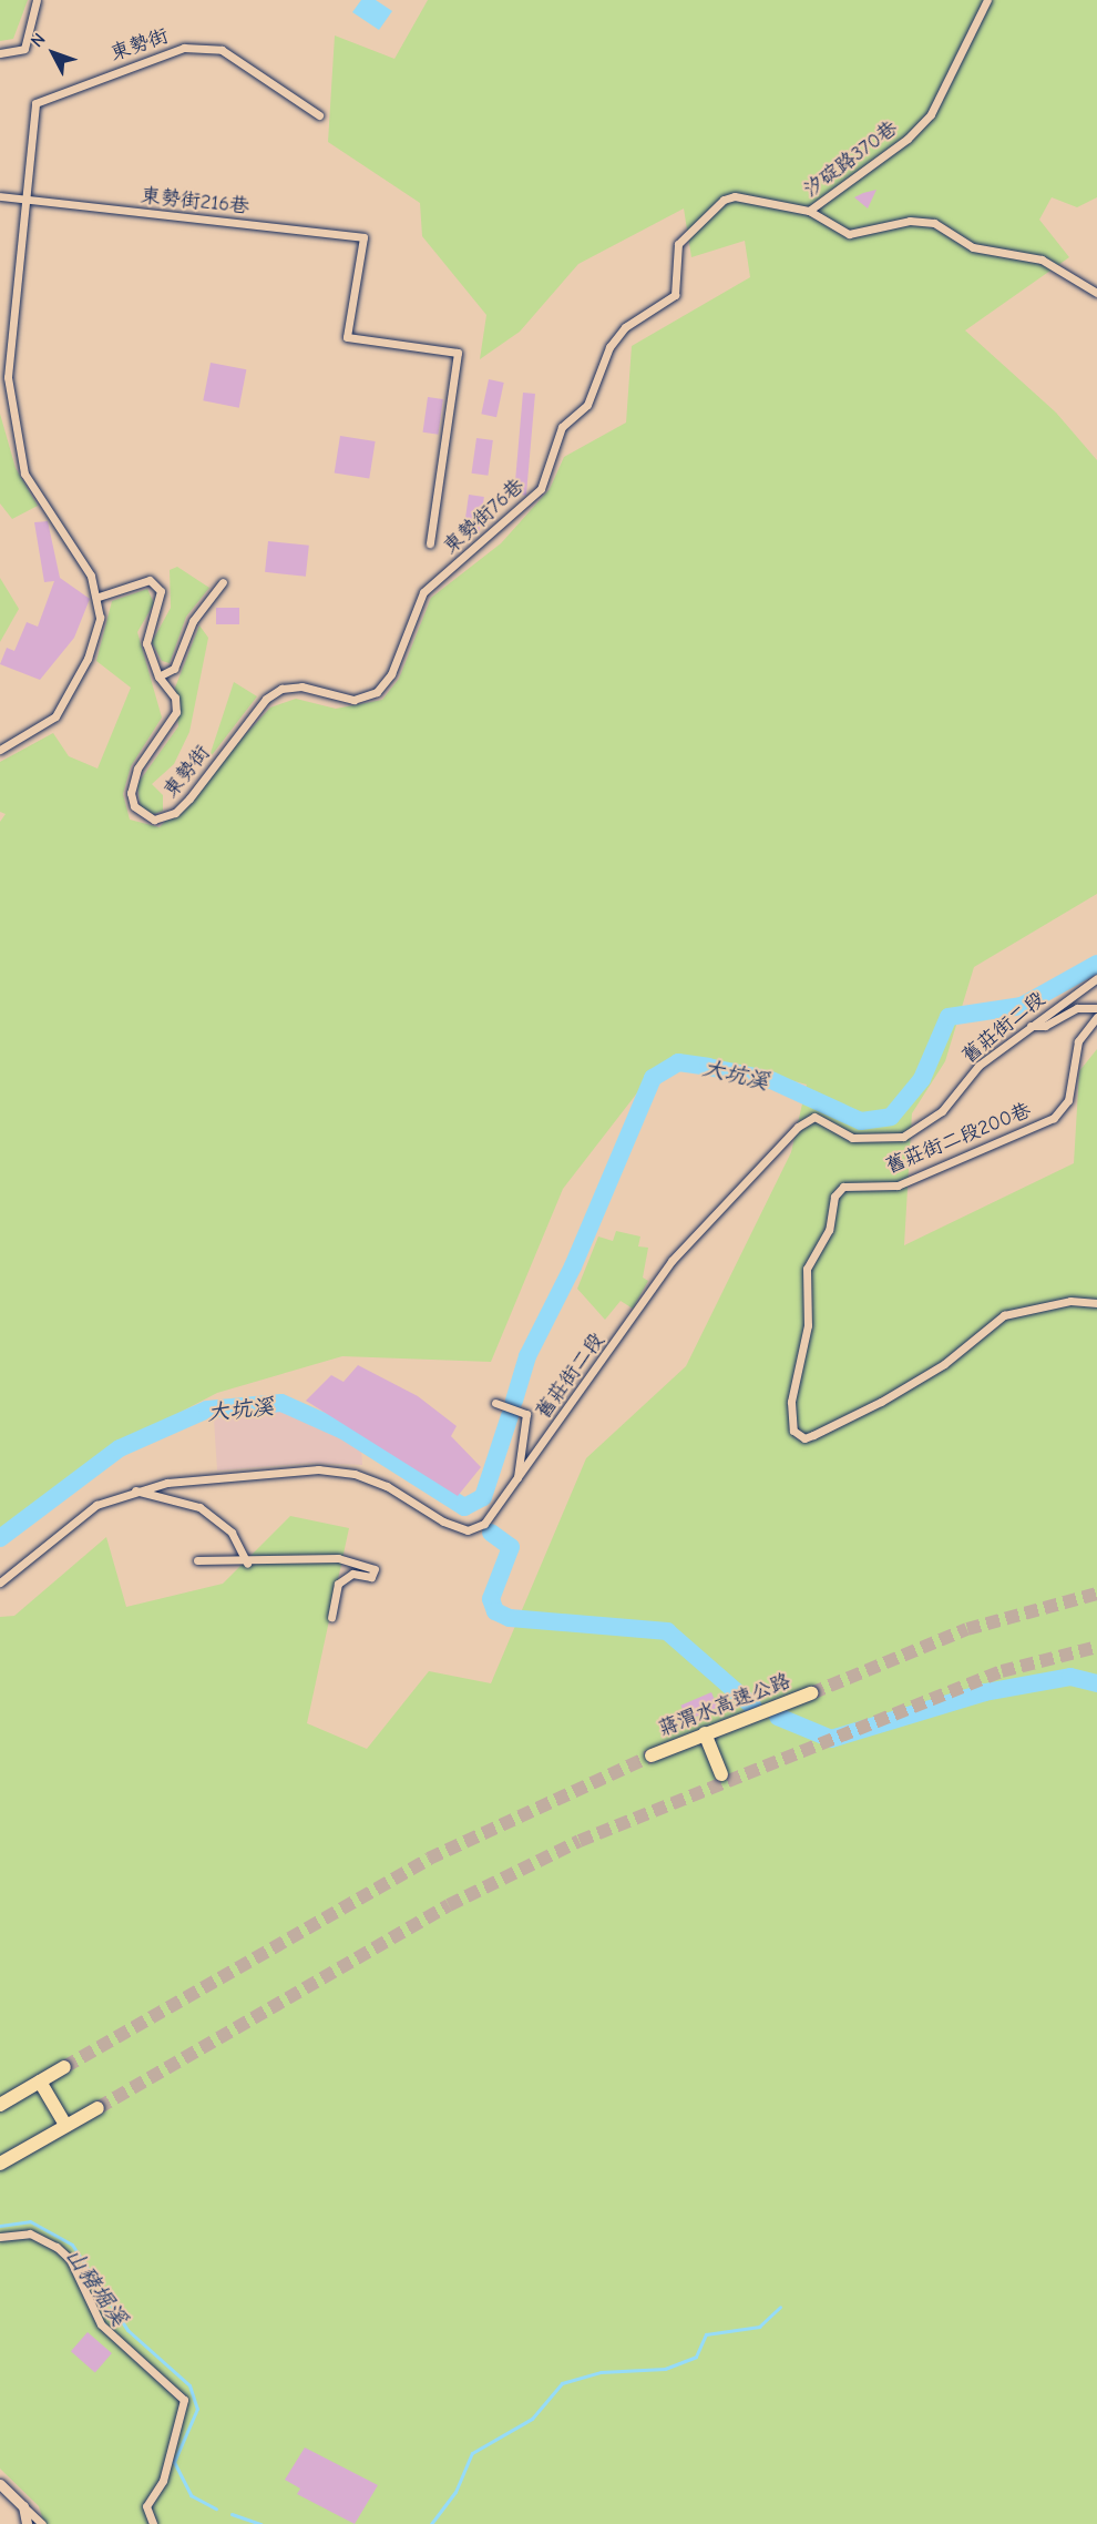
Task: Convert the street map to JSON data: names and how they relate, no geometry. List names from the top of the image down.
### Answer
{
  "streets": {
    "highway": ["蔣渭水高速公路"],
    "street": [
      "東勢街",
      "汐碇路370巷",
      "東勢街216巷",
      "東勢街76巷",
      "舊莊街二段",
      "舊莊街二段200巷"
    ]
  },
  "crossings": [
    ["東勢街", "東勢街216巷"],
    ["東勢街", "東勢街76巷"],
    ["汐碇路370巷", "東勢街76巷"]
  ],
  "water": ["大坑溪", "山豬堀溪"],
  "north": "top left"
}
